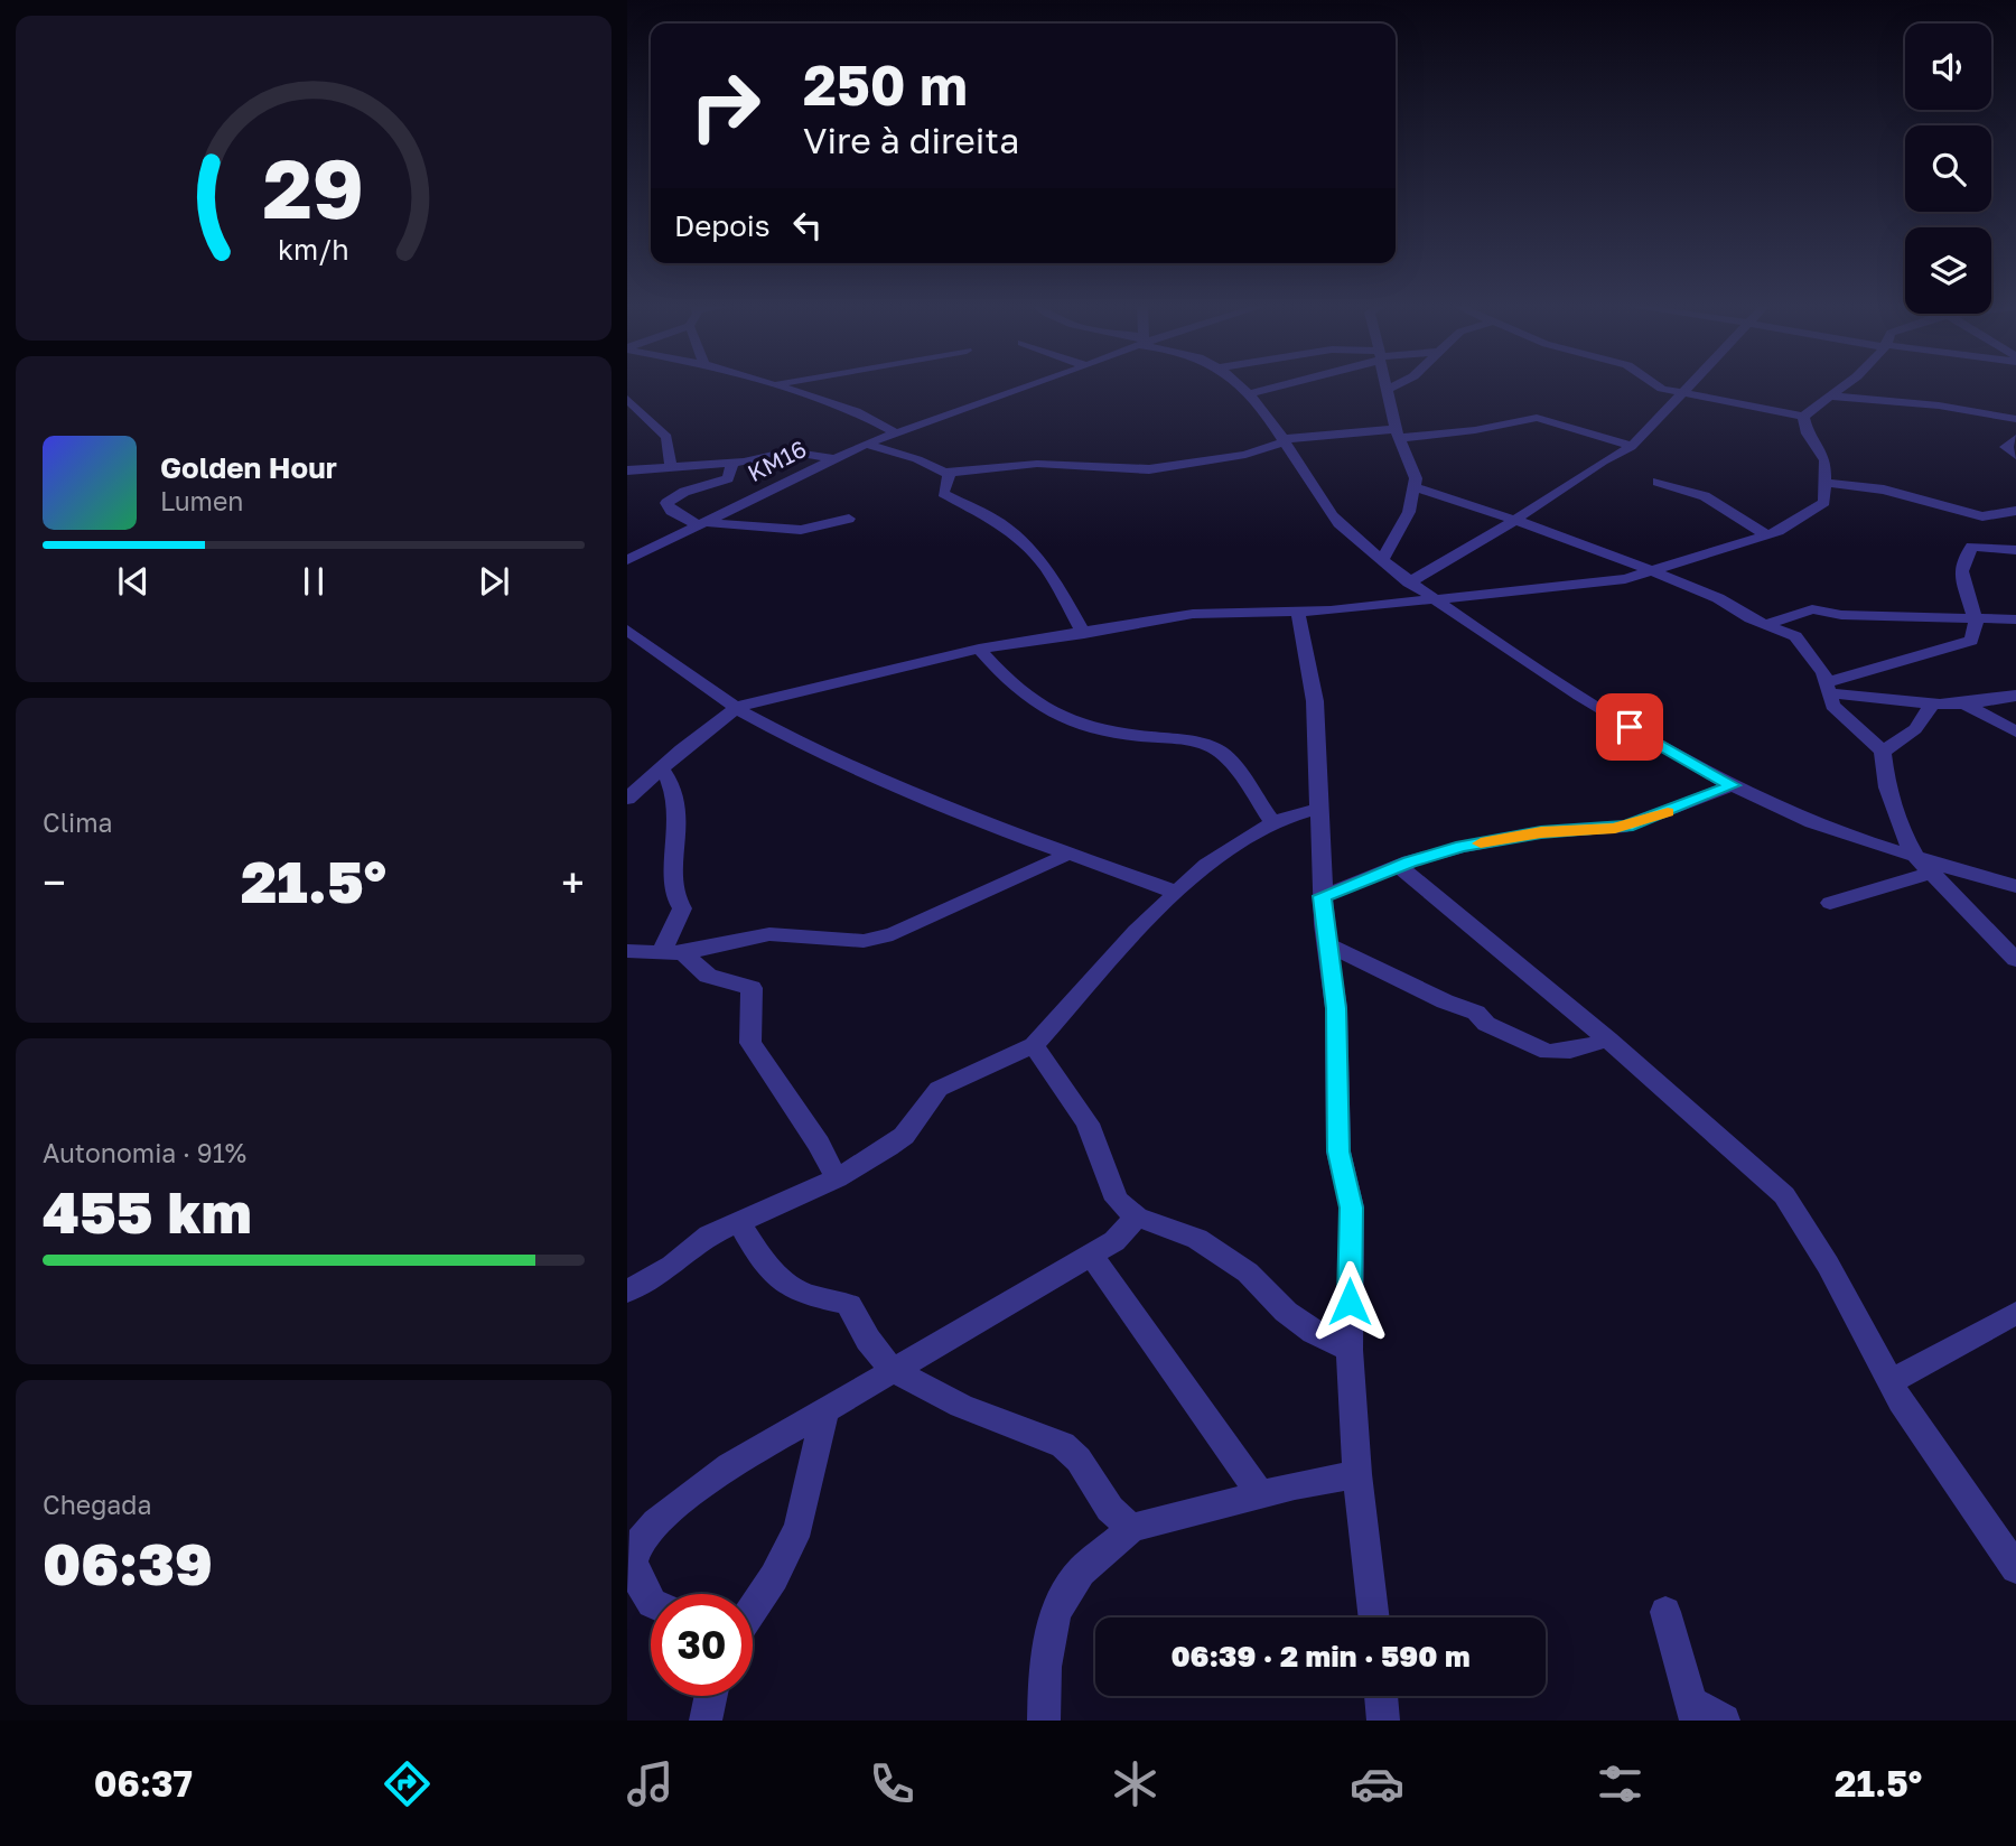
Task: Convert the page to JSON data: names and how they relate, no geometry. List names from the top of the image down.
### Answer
{
  "streets": {
    "street": ["KM16"]
  },
  "page": {
    "turn": ["250 m", "Vire à direita"],
    "then": "Depois",
    "song": ["Golden Hour", "Lumen"],
    "tile": [
      "Clima",
      ["Autonomia · 91%", "455 km"],
      ["Chegada", "06:39"]
    ],
    "heat": ["−", "21.5°", "+"],
    "limit": "30",
    "trip": "06:39 · 2 min · 590 m",
    "tabs": ["06:37", "21.5°"],
    "gauge": ["29", "km/h"]
  }
}
